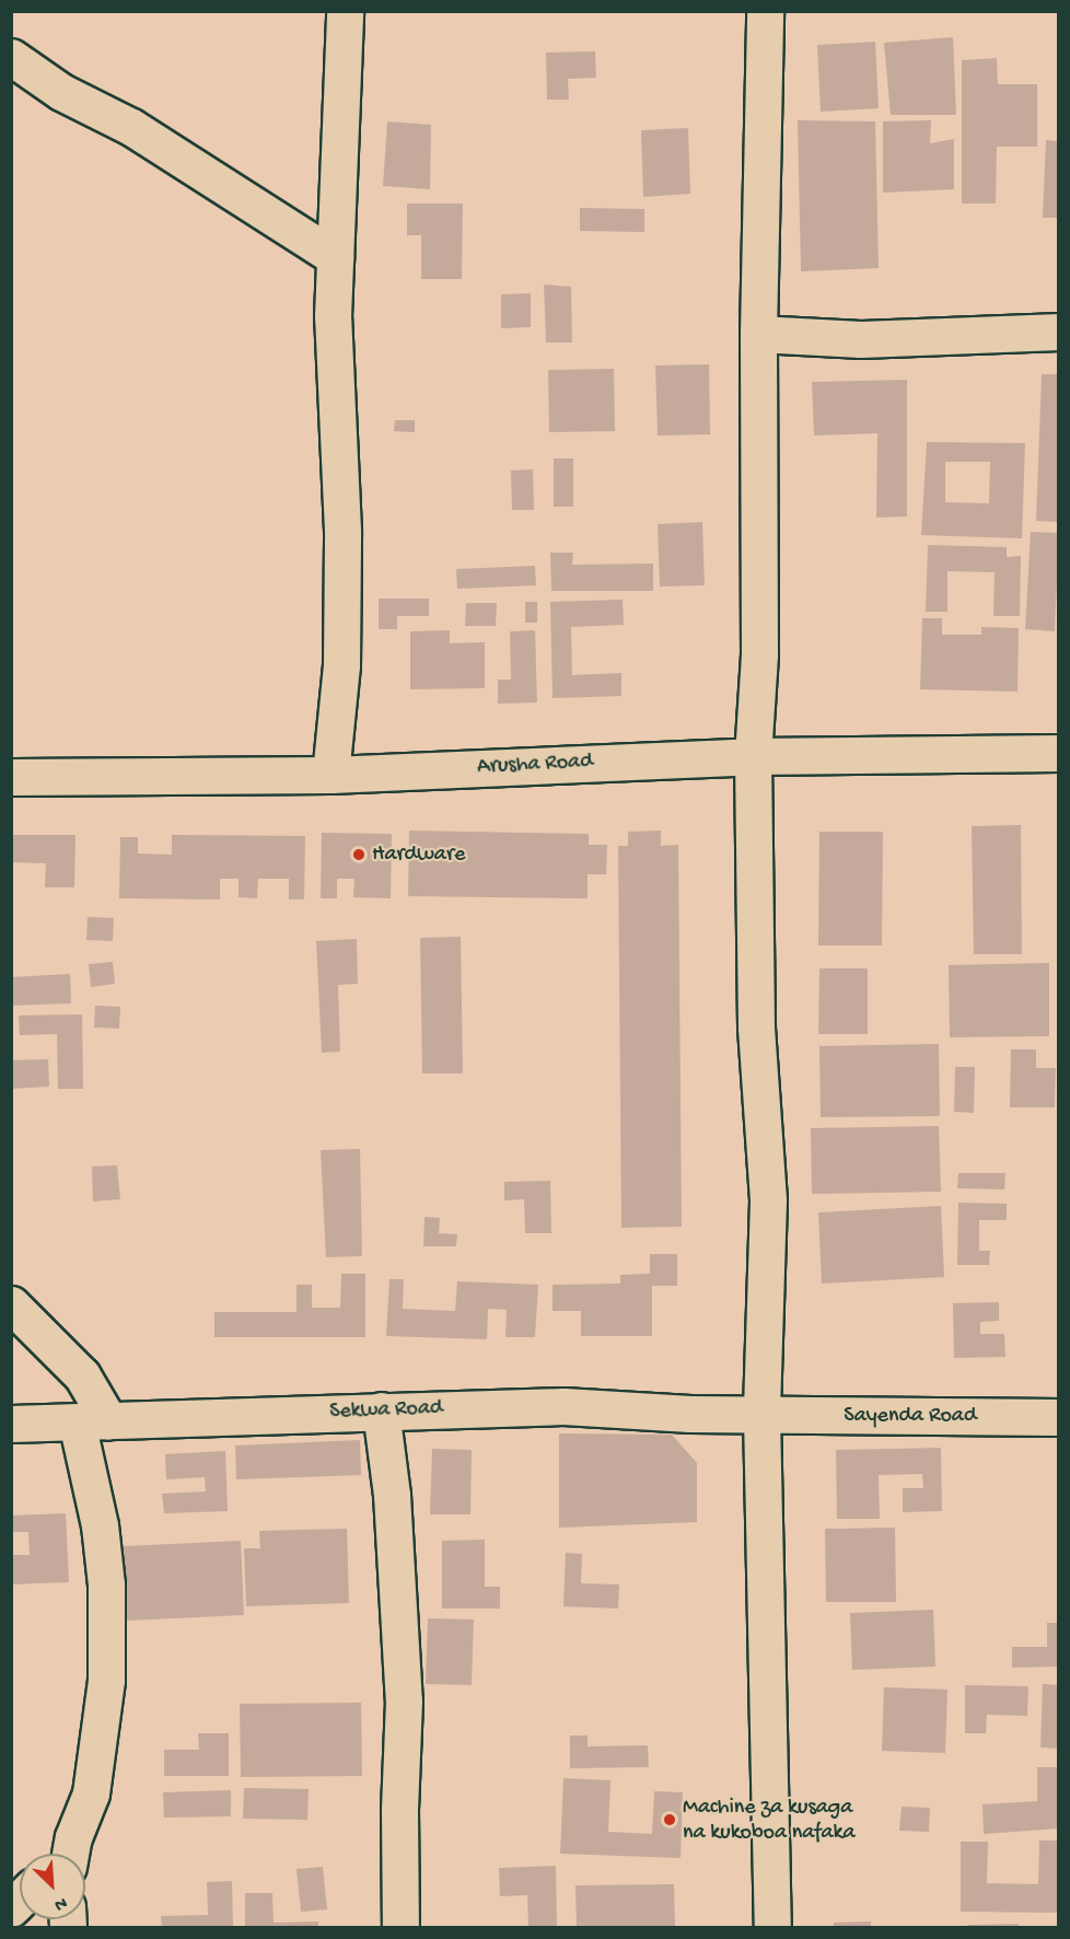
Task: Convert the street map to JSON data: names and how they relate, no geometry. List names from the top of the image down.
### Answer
{
  "streets": {
    "street": ["Arusha Road", "Sekwa Road", "Sayenda Road"]
  },
  "crossings": [
    ["Sekwa Road", "Sayenda Road"]
  ],
  "places": ["Hardware", "Machine za kusaga na kukoboa nafaka"],
  "north": "bottom right"
}
